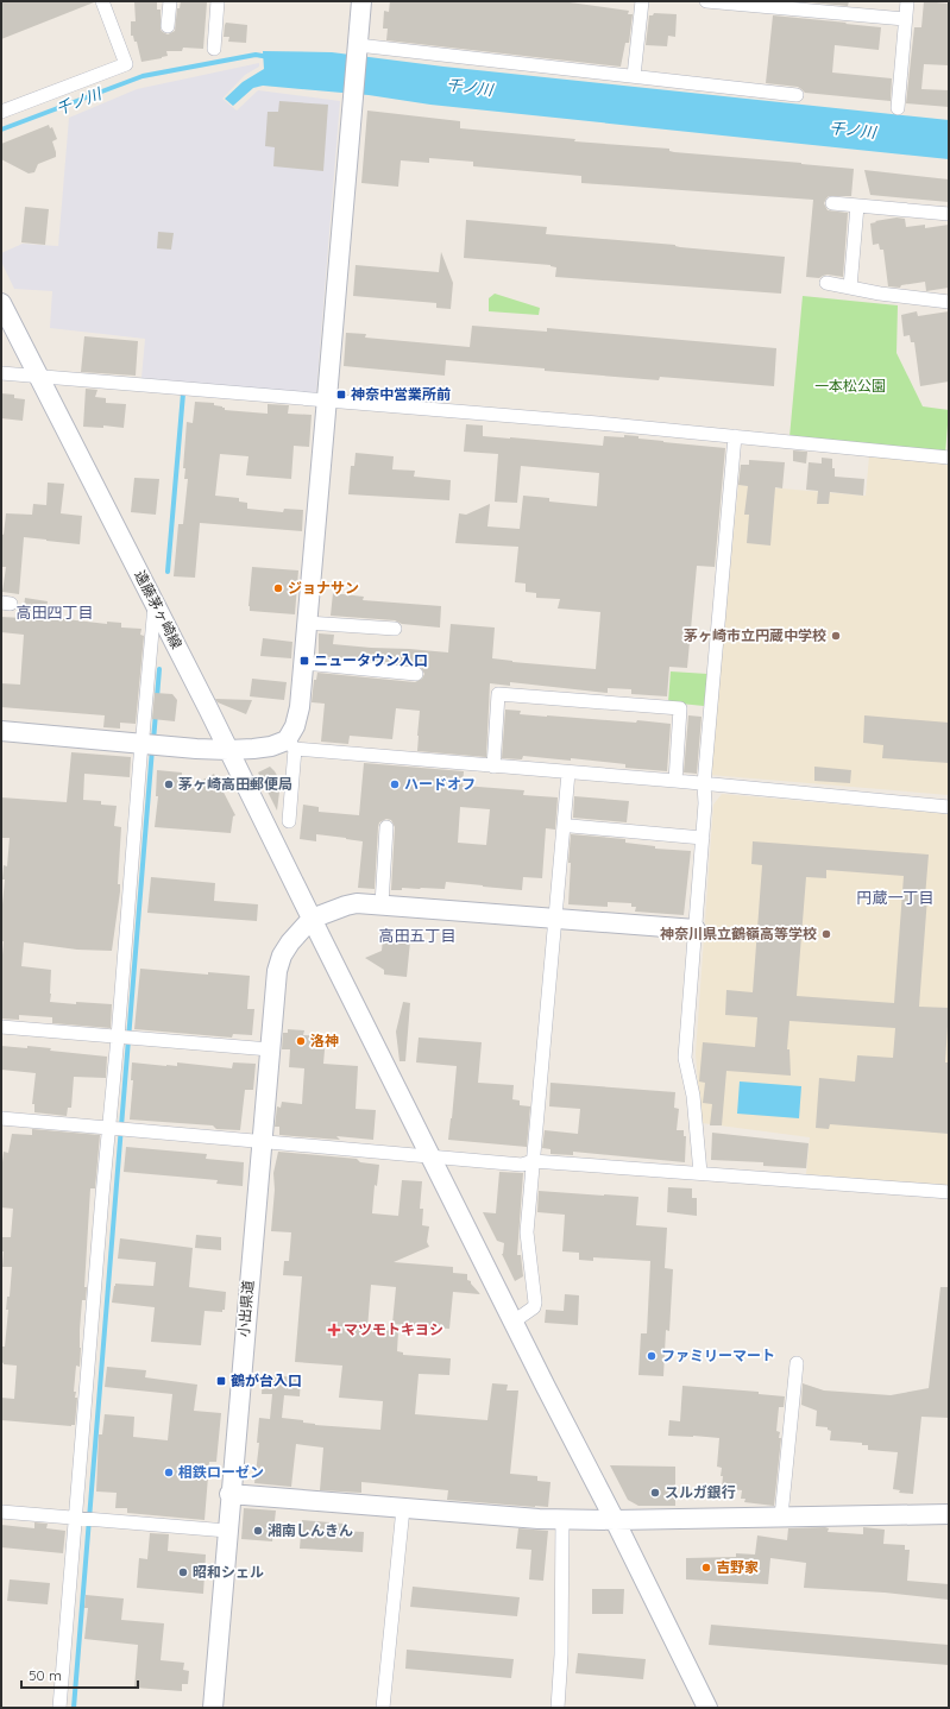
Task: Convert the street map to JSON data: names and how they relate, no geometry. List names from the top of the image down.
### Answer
{
  "streets": {
    "street": ["遠藤茅ヶ崎線", "小出県道"]
  },
  "crossings": [
    ["遠藤茅ヶ崎線", "小出県道"]
  ],
  "districts": ["高田四丁目", "円蔵一丁目", "高田五丁目"],
  "water": ["千ノ川"],
  "parks": ["一本松公園"],
  "places": {
    "transit": ["神奈中営業所前", "ニュータウン入口", "鶴が台入口"],
    "other": [
      "ジョナサン",
      "茅ヶ崎市立円蔵中学校",
      "茅ヶ崎高田郵便局",
      "ハードオフ",
      "神奈川県立鶴嶺高等学校",
      "洛神",
      "ファミリーマート",
      "相鉄ローゼン",
      "スルガ銀行",
      "湘南しんきん",
      "吉野家",
      "昭和シェル"
    ],
    "health": ["マツモトキヨシ"]
  },
  "scale_bar": "50 m"
}
